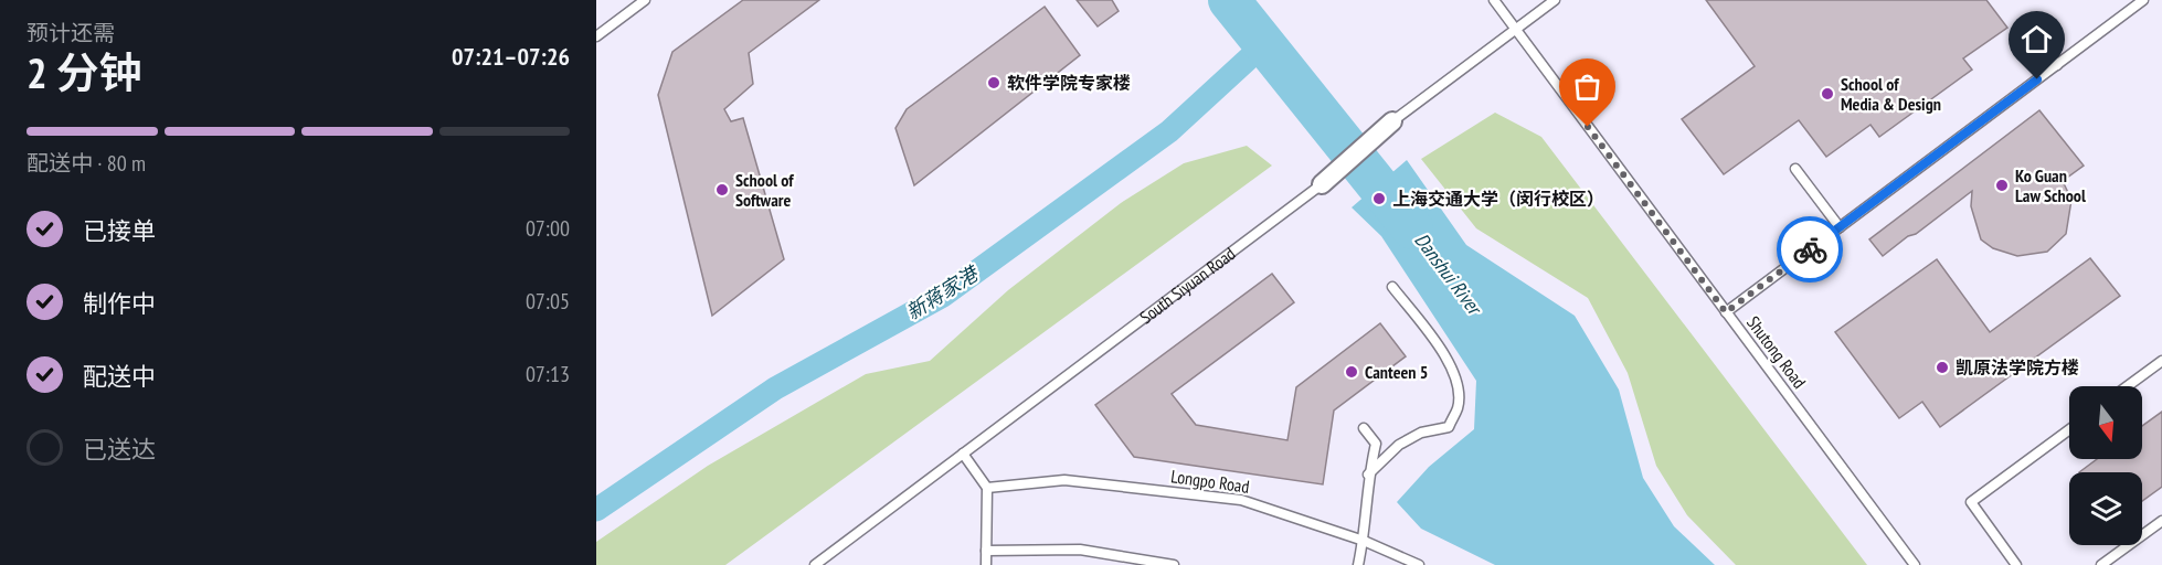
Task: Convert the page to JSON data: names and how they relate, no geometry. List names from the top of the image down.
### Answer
{
  "streets": {
    "street": ["South Siyuan Road"],
    "lane": ["Shutong Road", "Longpo Road"]
  },
  "crossings": [
    ["South Siyuan Road", "Shutong Road"]
  ],
  "water": ["Danshui River", "新蒋家港"],
  "places": [
    "软件学院专家楼",
    "School of Media & Design",
    "Ko Guan Law School",
    "School of Software",
    "上海交通大学（闵行校区）",
    "凯原法学院方楼",
    "Canteen 5"
  ],
  "north": "bottom",
  "page": {
    "heading": ["2 分钟", "预计还需", "07:21–07:26"],
    "bar": "配送中 · 80 m",
    "list": [
      ["已接单", "07:00"],
      ["制作中", "07:05"],
      ["配送中", "07:13"],
      "已送达"
    ]
  }
}
